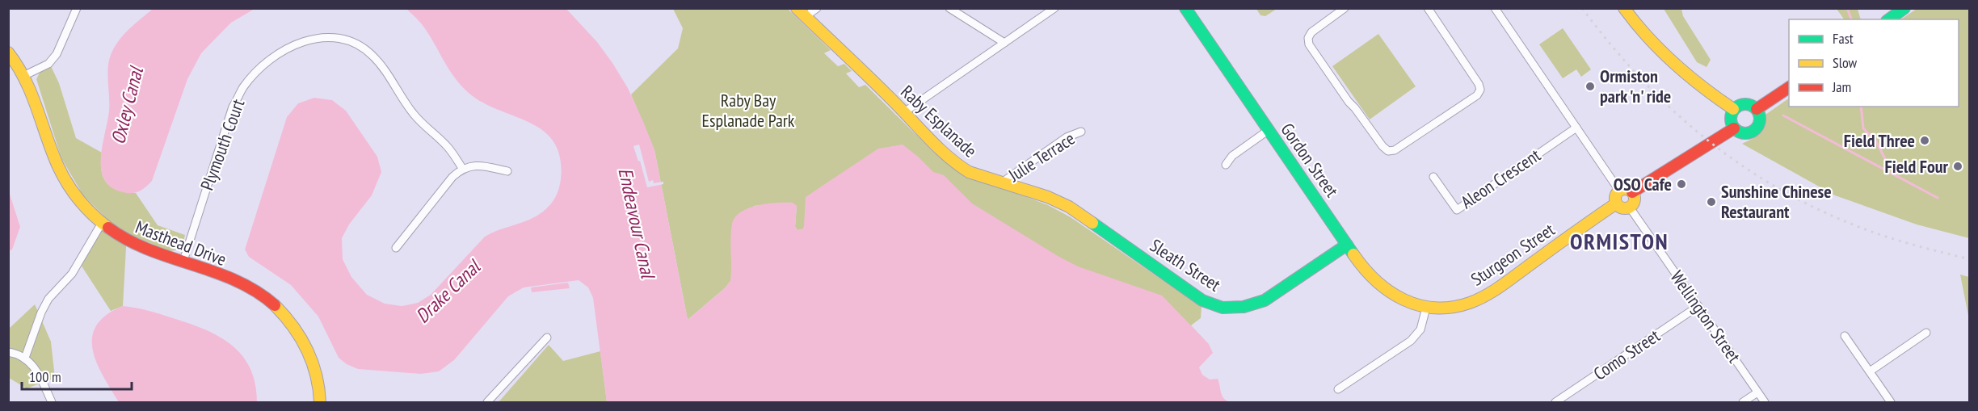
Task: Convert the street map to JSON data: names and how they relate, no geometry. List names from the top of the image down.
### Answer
{
  "streets": {
    "street": [
      "Raby Esplanade",
      "Plymouth Court",
      "Julie Terrace",
      "Gordon Street",
      "Aleon Crescent",
      "Masthead Drive",
      "Sturgeon Street",
      "Sleath Street",
      "Wellington Street",
      "Como Street"
    ]
  },
  "crossings": [
    ["Raby Esplanade", "Julie Terrace"],
    ["Raby Esplanade", "Sleath Street"],
    ["Plymouth Court", "Masthead Drive"],
    ["Gordon Street", "Sturgeon Street"],
    ["Gordon Street", "Sleath Street"],
    ["Sturgeon Street", "Wellington Street"],
    ["Wellington Street", "Como Street"]
  ],
  "districts": ["ORMISTON"],
  "water": ["Oxley Canal", "Endeavour Canal", "Drake Canal"],
  "parks": ["Raby Bay Esplanade Park"],
  "places": [
    "Ormiston park 'n' ride",
    "Field Three",
    "Field Four",
    "OSO Cafe",
    "Sunshine Chinese Restaurant"
  ],
  "legend": ["Fast", "Slow", "Jam"],
  "scale_bar": "100 m"
}
